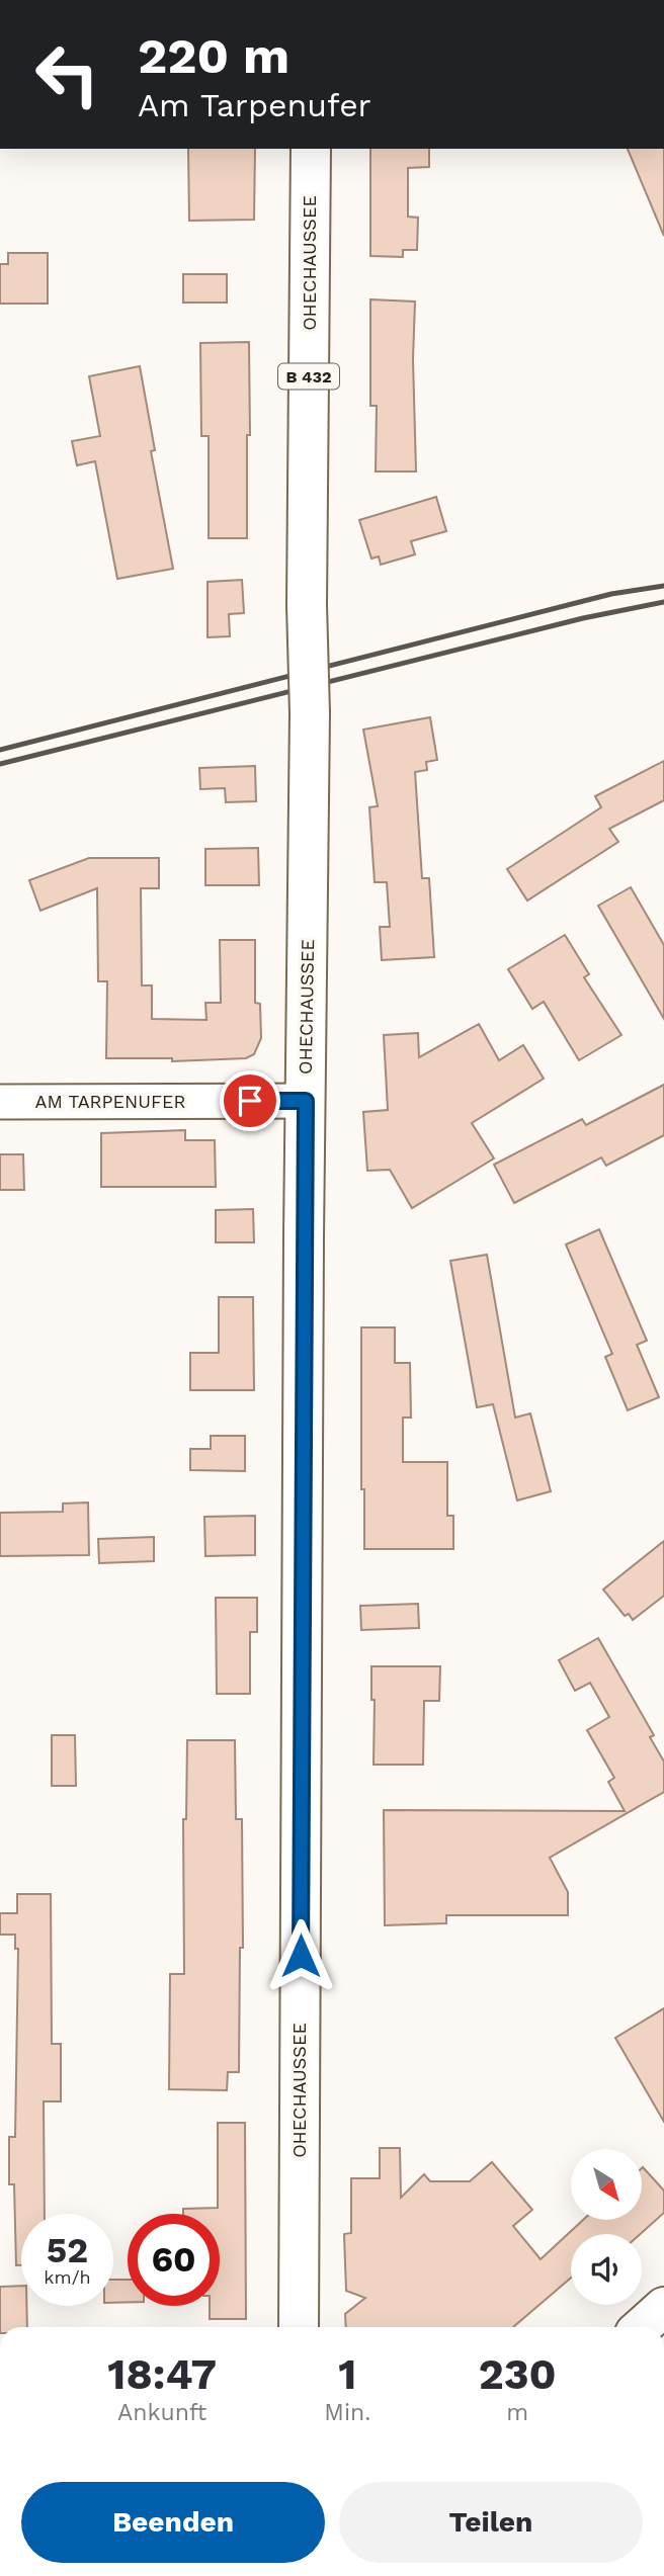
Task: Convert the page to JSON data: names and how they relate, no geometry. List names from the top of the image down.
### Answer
{
  "streets": {
    "main road": ["OHECHAUSSEE", "B 432"],
    "street": ["AM TARPENUFER"]
  },
  "crossings": [
    ["OHECHAUSSEE", "AM TARPENUFER"]
  ],
  "north": "bottom right",
  "page": {
    "turn": ["220 m", "Am Tarpenufer"],
    "speed": "52 km/h",
    "limit": "60",
    "eta": [
      "18:47",
      "Ankunft",
      "1",
      "Min.",
      "230",
      "m"
    ],
    "buttons": ["Beenden", "Teilen"]
  }
}
